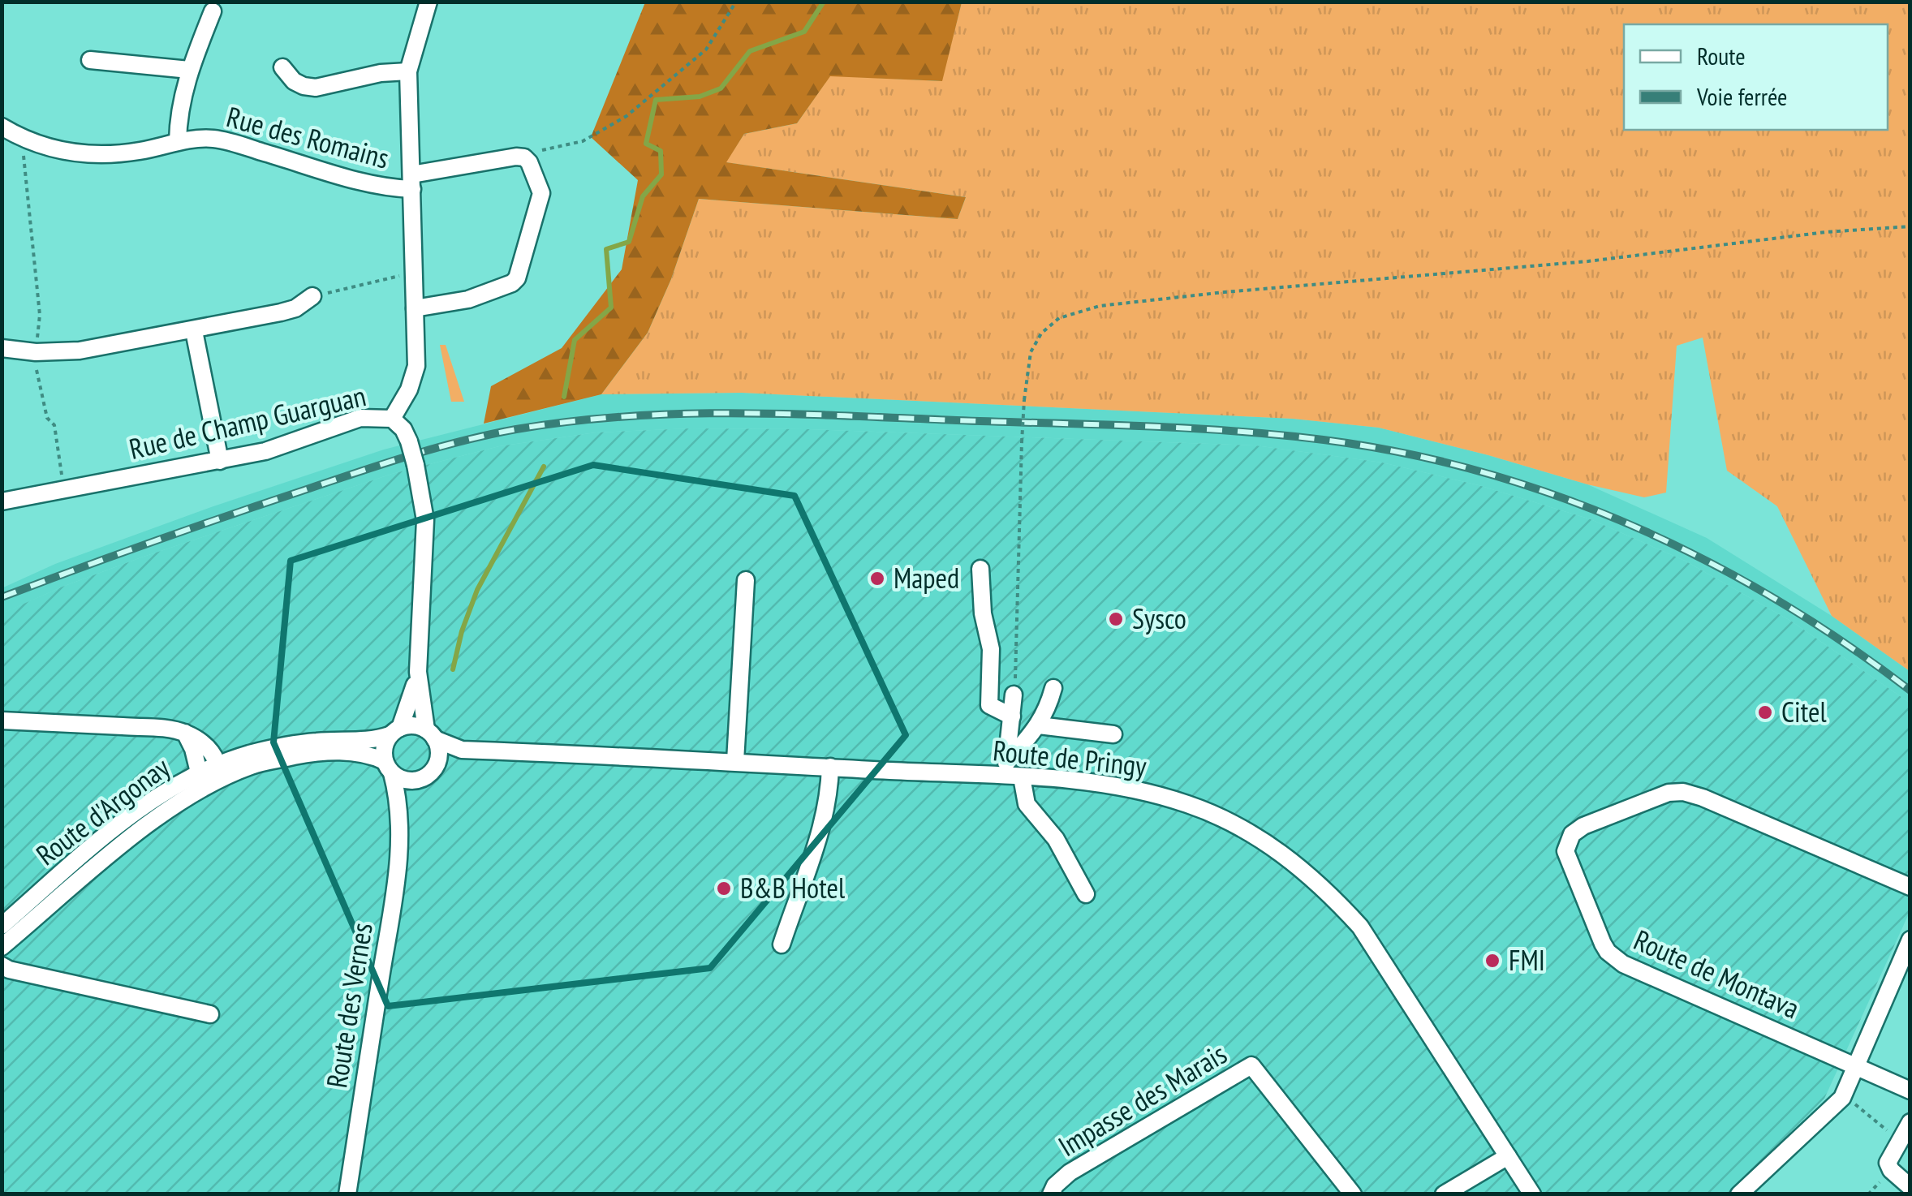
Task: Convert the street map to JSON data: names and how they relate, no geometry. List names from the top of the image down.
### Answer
{
  "streets": {
    "street": [
      "Rue des Romains",
      "Rue de Champ Guarguan",
      "Route de Pringy",
      "Route d'Argonay",
      "Route de Montava",
      "Route des Vernes",
      "Impasse des Marais"
    ]
  },
  "crossings": [
    ["Rue de Champ Guarguan", "Route de Pringy"],
    ["Rue de Champ Guarguan", "Route d'Argonay"],
    ["Rue de Champ Guarguan", "Route des Vernes"],
    ["Route de Pringy", "Route d'Argonay"],
    ["Route de Pringy", "Route des Vernes"],
    ["Route d'Argonay", "Route des Vernes"]
  ],
  "places": [
    "Maped",
    "Sysco",
    "Citel",
    "B&B Hotel",
    "FMI"
  ],
  "legend": ["Route", "Voie ferrée"]
}
